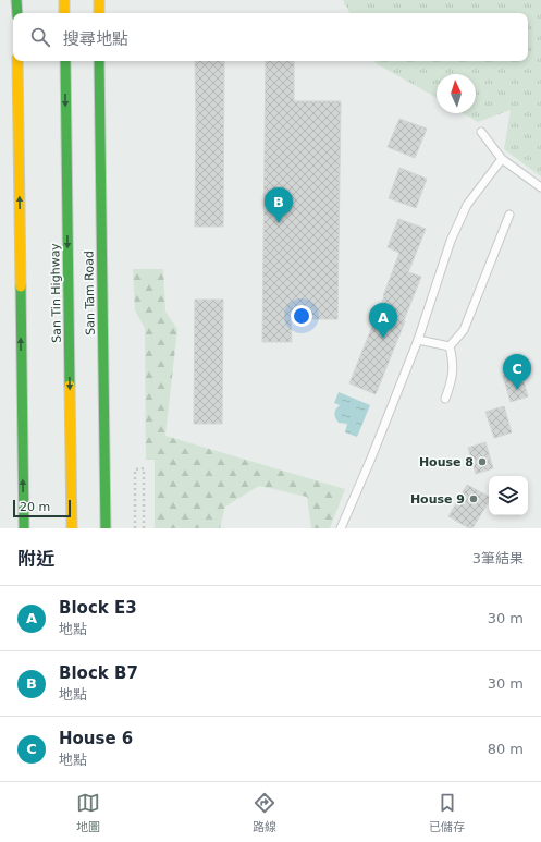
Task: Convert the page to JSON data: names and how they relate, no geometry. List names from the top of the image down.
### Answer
{
  "streets": {
    "main road": ["San Tin Highway", "San Tam Road"]
  },
  "places": ["House 8", "House 9"],
  "scale_bar": "20 m",
  "north": "top",
  "page": {
    "search": "搜尋地點",
    "pins": ["B", "A", "C"],
    "scale": "20 m",
    "heading": ["附近", "3筆結果"],
    "list": [
      {
        "mark": "A",
        "name": "Block E3",
        "note": "地點",
        "value": "30 m"
      },
      {
        "mark": "B",
        "name": "Block B7",
        "note": "地點",
        "value": "30 m"
      },
      {
        "mark": "C",
        "name": "House 6",
        "note": "地點",
        "value": "80 m"
      }
    ],
    "nav": ["地圖", "路線", "已儲存"]
  }
}
